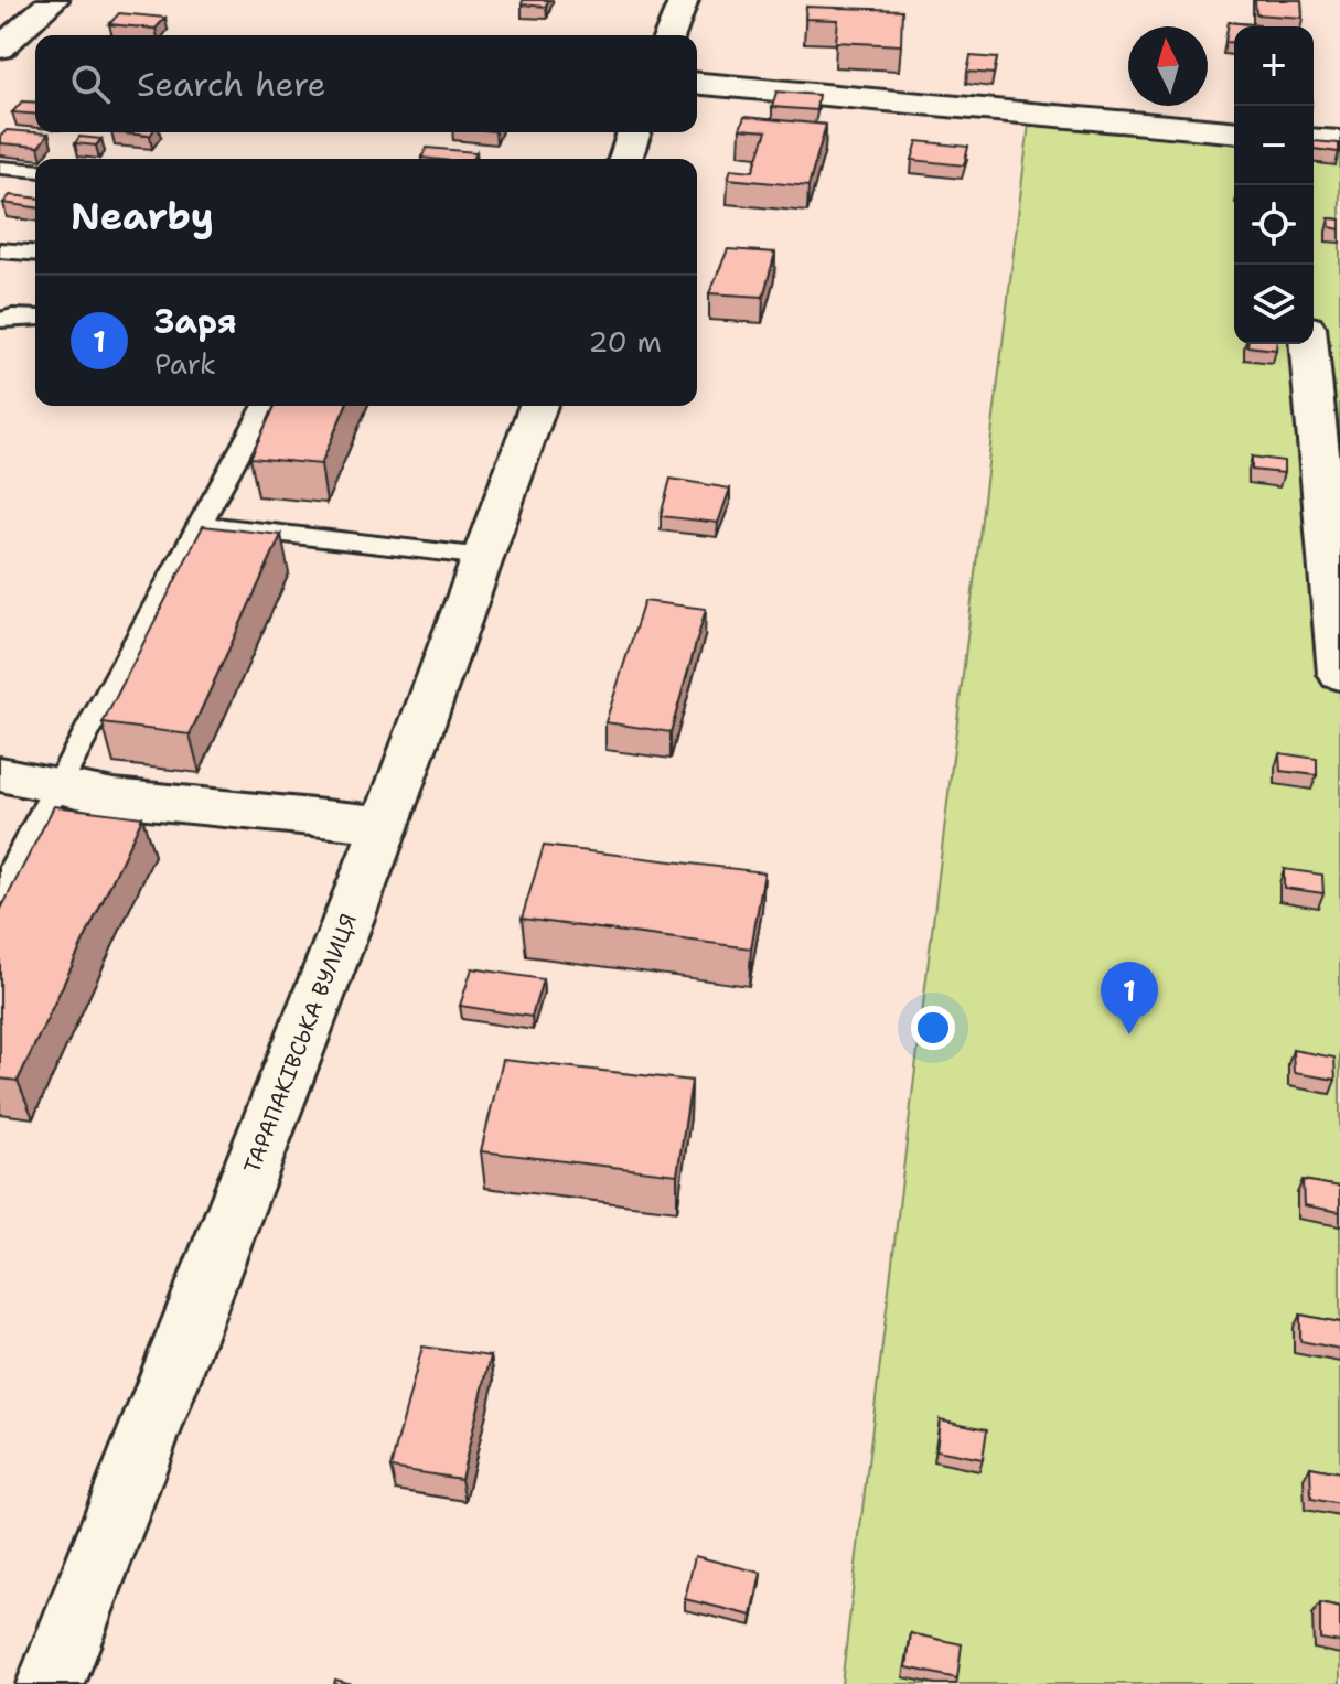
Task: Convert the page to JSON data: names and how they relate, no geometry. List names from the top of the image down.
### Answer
{
  "streets": {
    "street": ["ТАРАПАКІВСЬКА ВУЛИЦЯ"]
  },
  "north": "top",
  "page": {
    "map_buttons": ["+", "−"],
    "search": "Search here",
    "heading": "Nearby",
    "list": [
      {
        "mark": "1",
        "name": "Заря",
        "note": "Park",
        "value": "20 m"
      }
    ],
    "pins": "1"
  }
}
